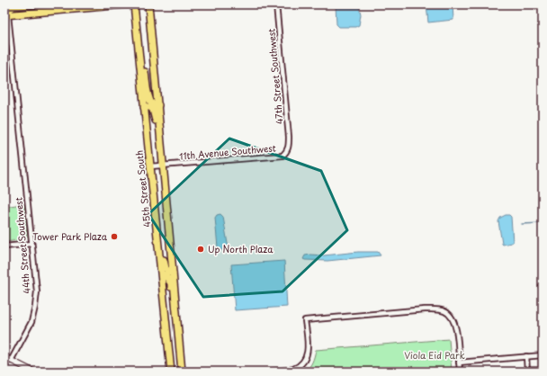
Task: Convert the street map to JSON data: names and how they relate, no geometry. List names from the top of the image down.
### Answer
{
  "streets": {
    "main road": ["45th Street South"],
    "street": ["47th Street Southwest", "11th Avenue Southwest", "44th Street Southwest"]
  },
  "crossings": [
    ["47th Street Southwest", "11th Avenue Southwest"],
    ["11th Avenue Southwest", "45th Street South"]
  ],
  "parks": ["Viola Eid Park"],
  "places": ["Tower Park Plaza", "Up North Plaza"]
}
